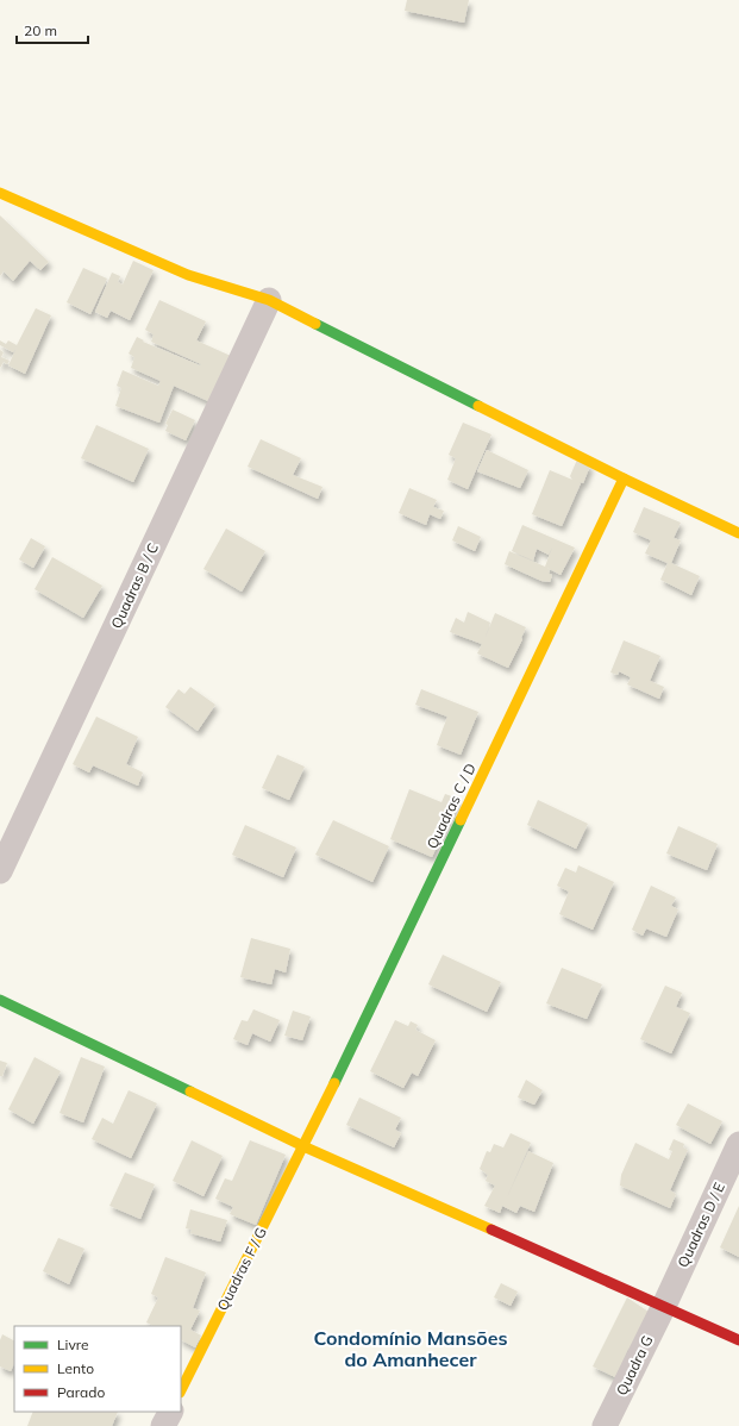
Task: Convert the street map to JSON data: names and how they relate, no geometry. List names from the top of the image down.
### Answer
{
  "streets": {
    "street": [
      "Quadras B / C",
      "Quadras C / D",
      "Quadras D / E",
      "Quadras F / G",
      "Quadra G"
    ]
  },
  "crossings": [
    ["Quadras C / D", "Quadras F / G"],
    ["Quadras D / E", "Quadra G"]
  ],
  "districts": ["Condomínio Mansões do Amanhecer"],
  "legend": ["Livre", "Lento", "Parado"],
  "scale_bar": "20 m"
}
